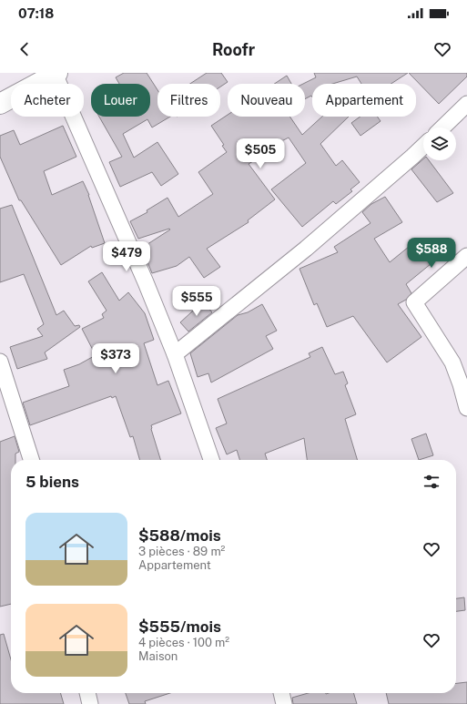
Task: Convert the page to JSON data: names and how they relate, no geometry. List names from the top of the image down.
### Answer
{
  "page": {
    "status": "07:18",
    "header": "Roofr",
    "chip": [
      "Acheter",
      "Louer",
      "Filtres",
      "Nouveau",
      "Appartement"
    ],
    "price": [
      "$505",
      "$588",
      "$479",
      "$555",
      "$373"
    ],
    "heading": "5 biens",
    "list": [
      {
        "name": "$588/mois",
        "note": "3 pièces · 89 m² · Appartement"
      },
      {
        "name": "$555/mois",
        "note": "4 pièces · 100 m² · Maison"
      }
    ]
  }
}
